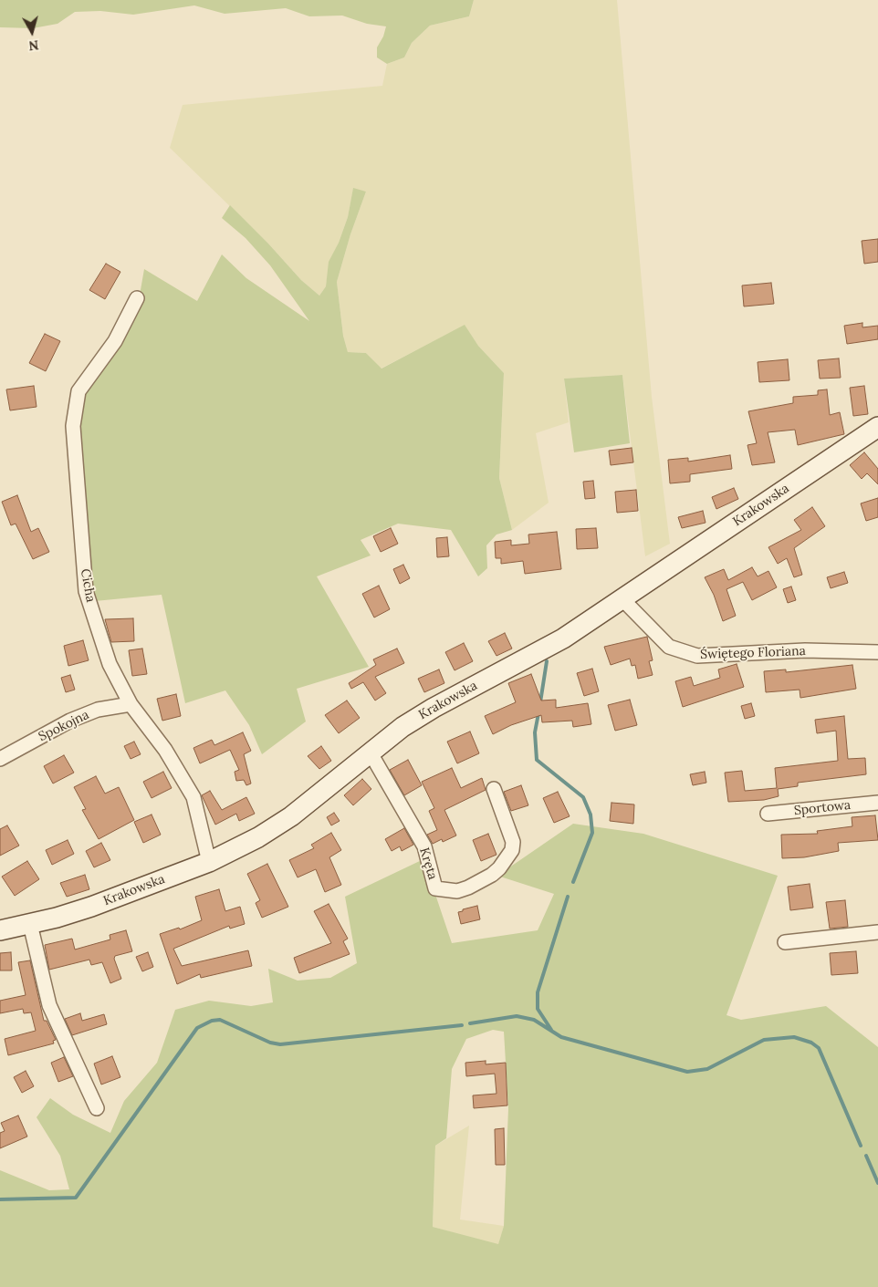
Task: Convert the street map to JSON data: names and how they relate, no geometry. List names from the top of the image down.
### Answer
{
  "streets": {
    "street": [
      "Krakowska",
      "Cicha",
      "Świętego Floriana",
      "Spokojna",
      "Sportowa",
      "Kręta"
    ]
  },
  "crossings": [
    ["Krakowska", "Cicha"],
    ["Krakowska", "Świętego Floriana"],
    ["Krakowska", "Kręta"],
    ["Cicha", "Spokojna"]
  ],
  "north": "bottom"
}
